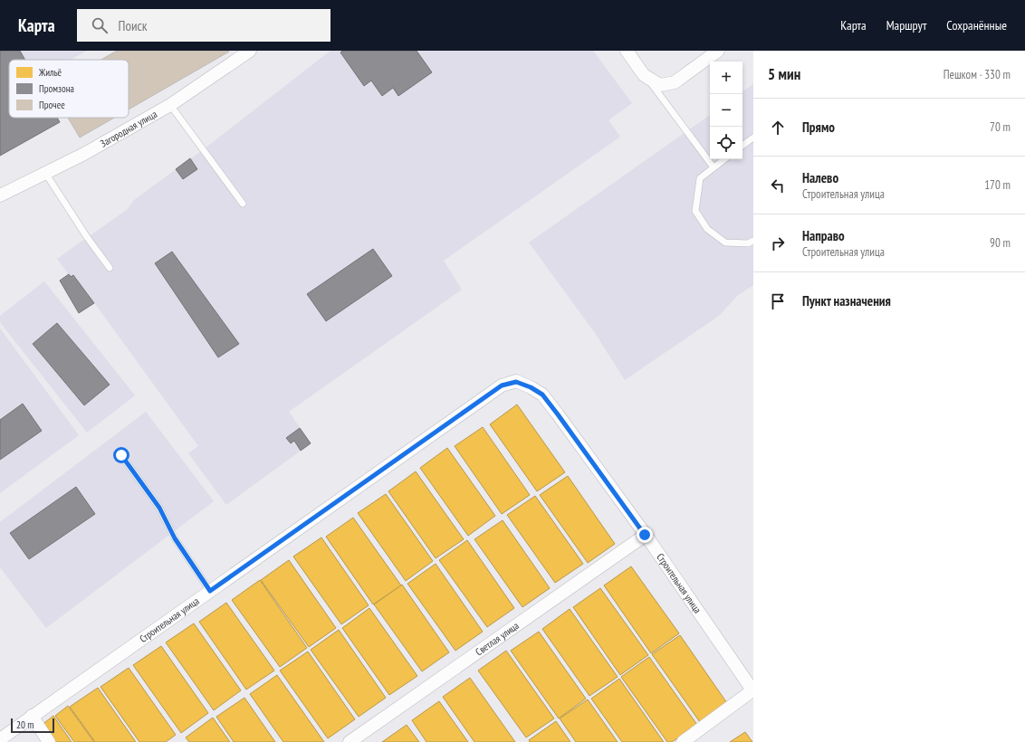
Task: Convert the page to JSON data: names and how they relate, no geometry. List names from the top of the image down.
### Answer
{
  "streets": {
    "street": ["Загородная улица", "Строительная улица", "Светлая улица"]
  },
  "crossings": [
    ["Строительная улица", "Светлая улица"]
  ],
  "legend": ["Жильё", "Промзона", "Прочее"],
  "scale_bar": "20 m",
  "page": {
    "header": "Карта",
    "search": "Поиск",
    "nav": ["Карта", "Маршрут", "Сохранённые"],
    "heading": ["5 мин", "Пешком · 330 m"],
    "map_buttons": ["+", "−"],
    "list": [
      ["Прямо", "70 m"],
      ["Налево", "Строительная улица", "170 m"],
      ["Направо", "Строительная улица", "90 m"],
      "Пункт назначения"
    ],
    "scale": "20 m"
  }
}
